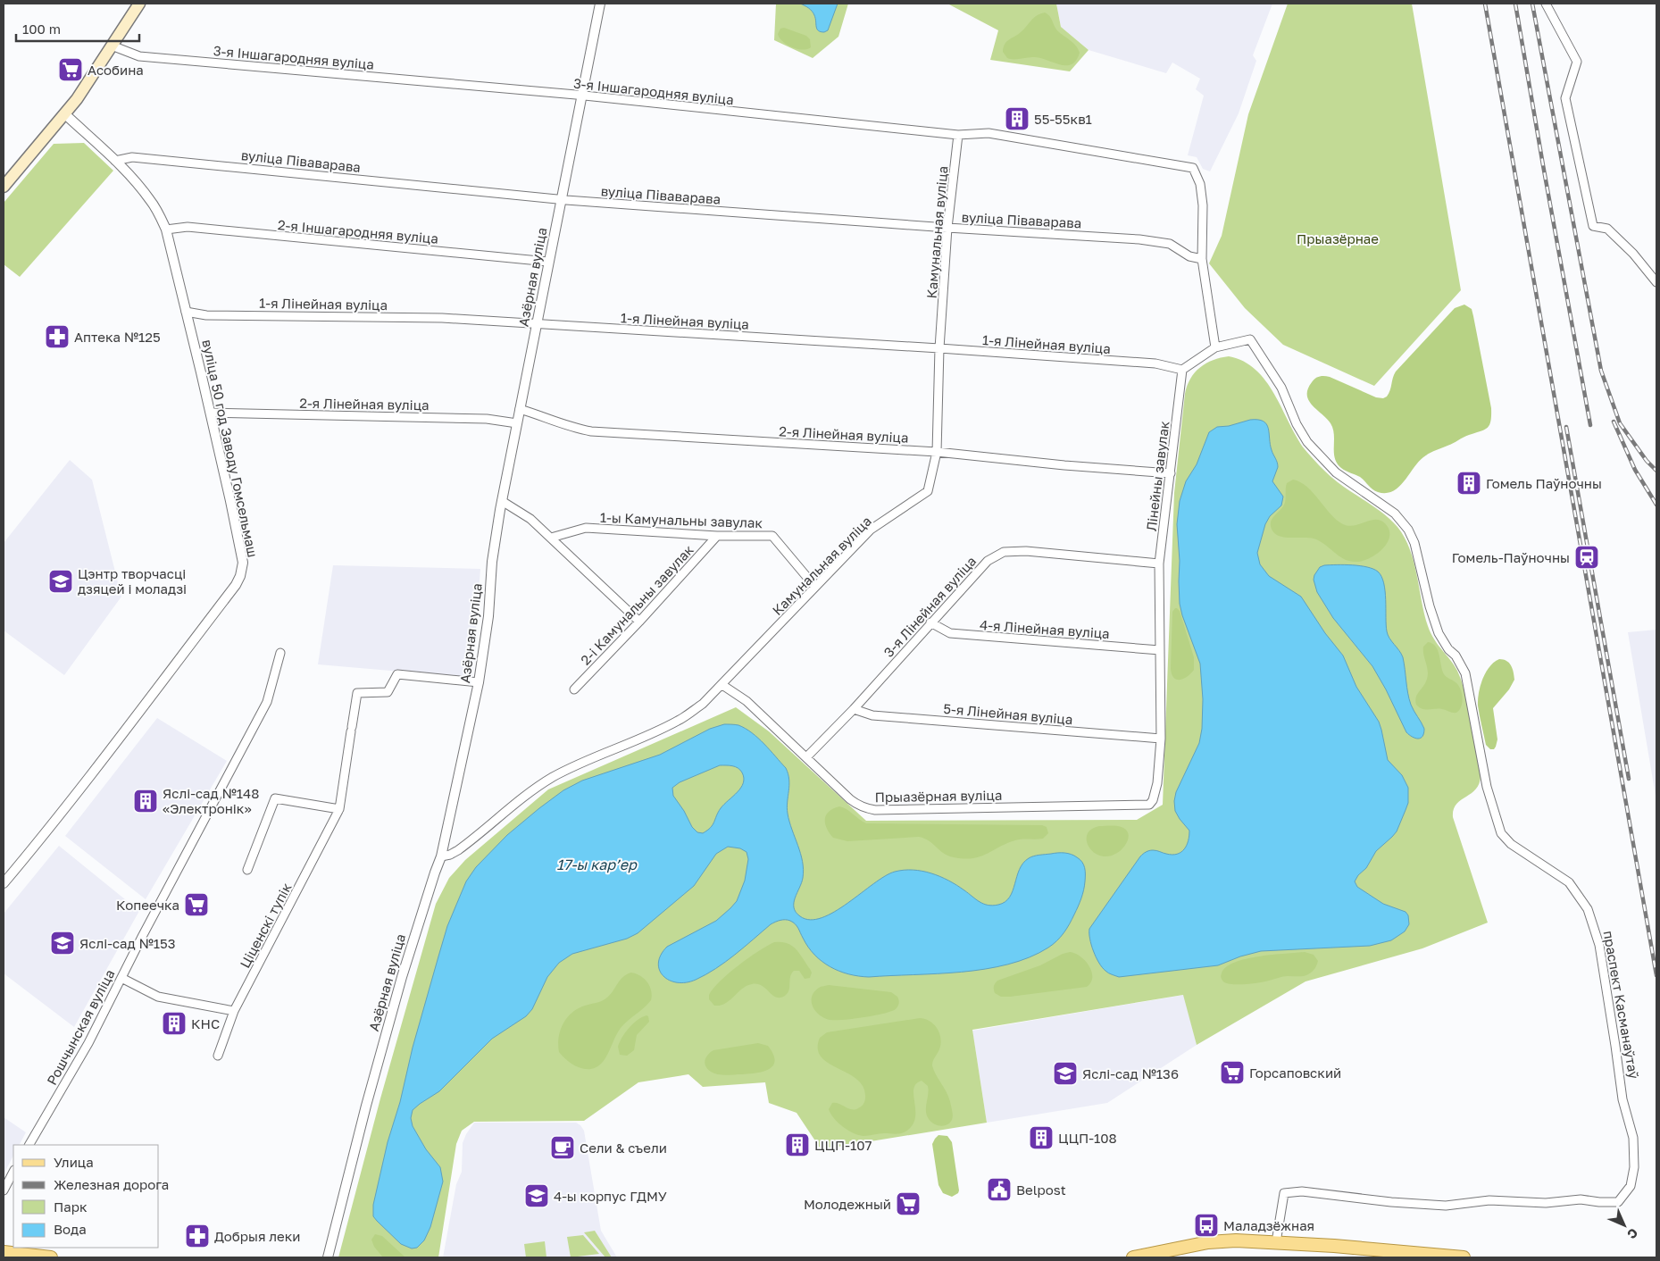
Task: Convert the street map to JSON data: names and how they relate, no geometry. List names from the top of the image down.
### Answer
{
  "streets": {
    "street": [
      "3-я Іншагародняя вуліца",
      "вуліца Піваварава",
      "2-я Іншагародняя вуліца",
      "Камунальная вуліца",
      "Азёрная вуліца",
      "1-я Лінейная вуліца",
      "2-я Лінейная вуліца",
      "вуліца 50 год Заводу Гомсельмаш",
      "Лінейны завулак",
      "1-ы Камунальны завулак",
      "2-і Камунальны завулак",
      "3-я Лінейная вуліца",
      "4-я Лінейная вуліца",
      "5-я Лінейная вуліца",
      "Прыазёрная вуліца",
      "Ціценскі тупік",
      "праспект Касманаўтаў",
      "Рошчынская вуліца"
    ]
  },
  "crossings": [
    ["3-я Іншагародняя вуліца", "вуліца Піваварава"],
    ["3-я Іншагародняя вуліца", "Камунальная вуліца"],
    ["3-я Іншагародняя вуліца", "Азёрная вуліца"],
    ["вуліца Піваварава", "Камунальная вуліца"],
    ["вуліца Піваварава", "Азёрная вуліца"],
    ["вуліца Піваварава", "вуліца 50 год Заводу Гомсельмаш"],
    ["2-я Іншагародняя вуліца", "Азёрная вуліца"],
    ["2-я Іншагародняя вуліца", "вуліца 50 год Заводу Гомсельмаш"],
    ["Камунальная вуліца", "Азёрная вуліца"],
    ["Камунальная вуліца", "1-я Лінейная вуліца"],
    ["Камунальная вуліца", "2-я Лінейная вуліца"],
    ["Камунальная вуліца", "1-ы Камунальны завулак"],
    ["Камунальная вуліца", "Прыазёрная вуліца"],
    ["Азёрная вуліца", "1-я Лінейная вуліца"],
    ["Азёрная вуліца", "2-я Лінейная вуліца"],
    ["Азёрная вуліца", "Ціценскі тупік"],
    ["1-я Лінейная вуліца", "вуліца 50 год Заводу Гомсельмаш"],
    ["1-я Лінейная вуліца", "Лінейны завулак"],
    ["2-я Лінейная вуліца", "вуліца 50 год Заводу Гомсельмаш"],
    ["2-я Лінейная вуліца", "Лінейны завулак"],
    ["Лінейны завулак", "3-я Лінейная вуліца"],
    ["Лінейны завулак", "4-я Лінейная вуліца"],
    ["Лінейны завулак", "5-я Лінейная вуліца"],
    ["Лінейны завулак", "Прыазёрная вуліца"],
    ["1-ы Камунальны завулак", "2-і Камунальны завулак"],
    ["3-я Лінейная вуліца", "4-я Лінейная вуліца"],
    ["3-я Лінейная вуліца", "5-я Лінейная вуліца"],
    ["3-я Лінейная вуліца", "Прыазёрная вуліца"]
  ],
  "water": ["17-ы кар’ер"],
  "parks": ["Прыазёрнае"],
  "places": {
    "supermarket": [
      "Асобина",
      "Копеечка",
      "Горсаповский",
      "Молодежный"
    ],
    "building": [
      "55-55кв1",
      "Гомель Паўночны",
      "Яслі-сад №148 «Электронік»",
      "КНС",
      "ЦЦП-108",
      "ЦЦП-107"
    ],
    "pharmacy": ["Аптека №125", "Добрыя леки"],
    "station": ["Гомель-Паўночны"],
    "school or university": [
      "Цэнтр творчасці дзяцей і моладзі",
      "Яслі-сад №153",
      "Яслі-сад №136",
      "4-ы корпус ГДМУ"
    ],
    "cafe": ["Сели & съели"],
    "public building": ["Belpost"],
    "bus stop": ["Маладзёжная"]
  },
  "legend": [
    "Улица",
    "Железная дорога",
    "Парк",
    "Вода"
  ],
  "scale_bar": "100 m",
  "north": "bottom right"
}
